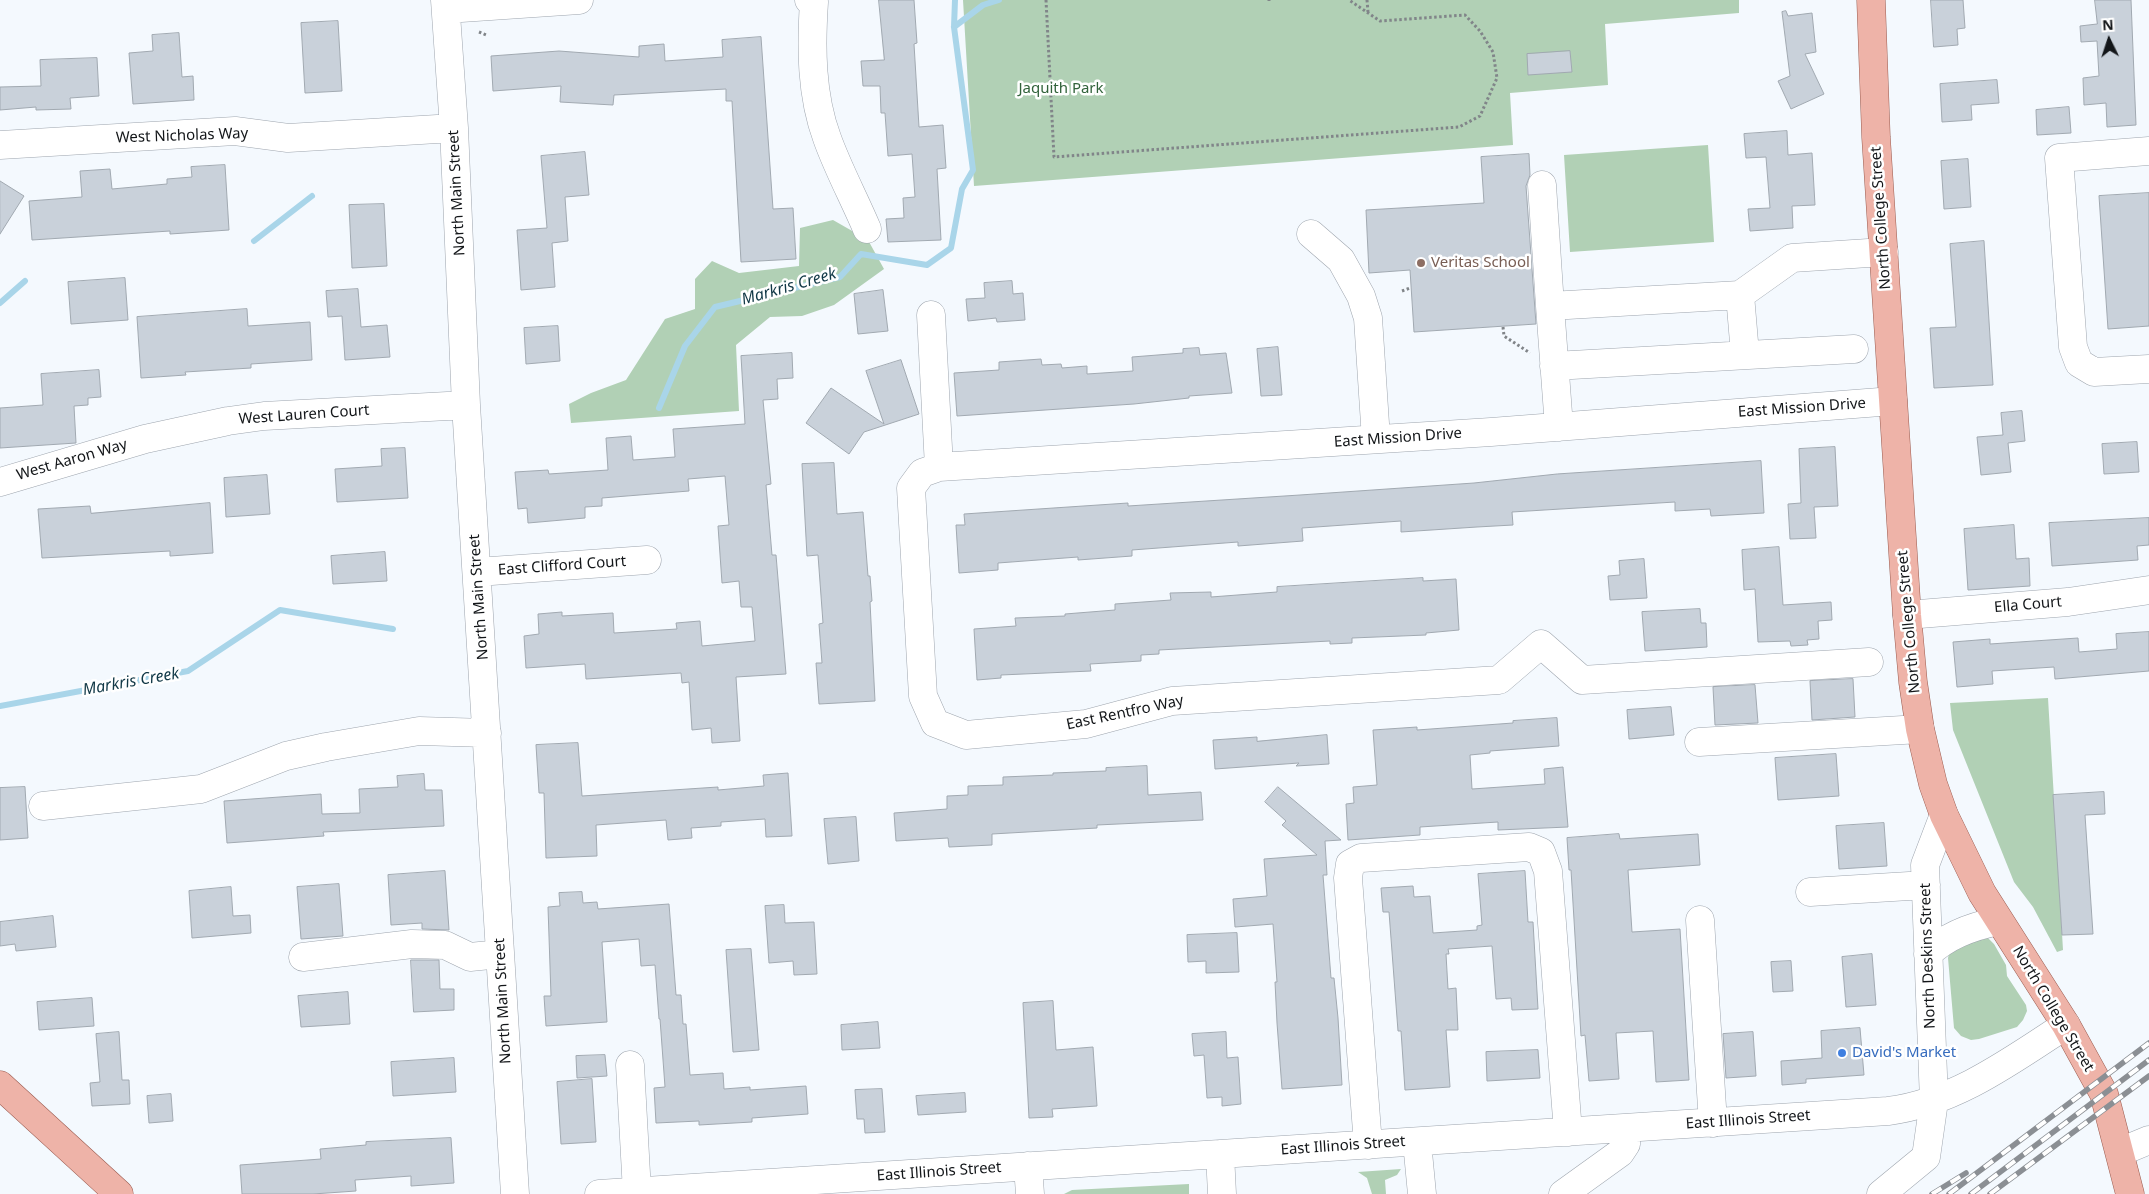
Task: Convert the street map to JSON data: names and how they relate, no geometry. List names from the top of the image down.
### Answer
{
  "streets": {
    "main road": ["North College Street"],
    "street": [
      "West Nicholas Way",
      "North Main Street",
      "East Mission Drive",
      "West Lauren Court",
      "West Aaron Way",
      "East Clifford Court",
      "Ella Court",
      "East Rentfro Way",
      "North Deskins Street",
      "East Illinois Street"
    ]
  },
  "crossings": [
    ["West Nicholas Way", "North Main Street"],
    ["North Main Street", "West Lauren Court"],
    ["North Main Street", "East Clifford Court"],
    ["North College Street", "East Mission Drive"],
    ["North College Street", "Ella Court"],
    ["North College Street", "North Deskins Street"],
    ["North College Street", "East Illinois Street"],
    ["East Mission Drive", "East Rentfro Way"],
    ["West Lauren Court", "West Aaron Way"],
    ["North Deskins Street", "East Illinois Street"]
  ],
  "water": ["Markris Creek"],
  "parks": ["Jaquith Park"],
  "places": ["Veritas School", "David's Market"],
  "north": "top"
}
